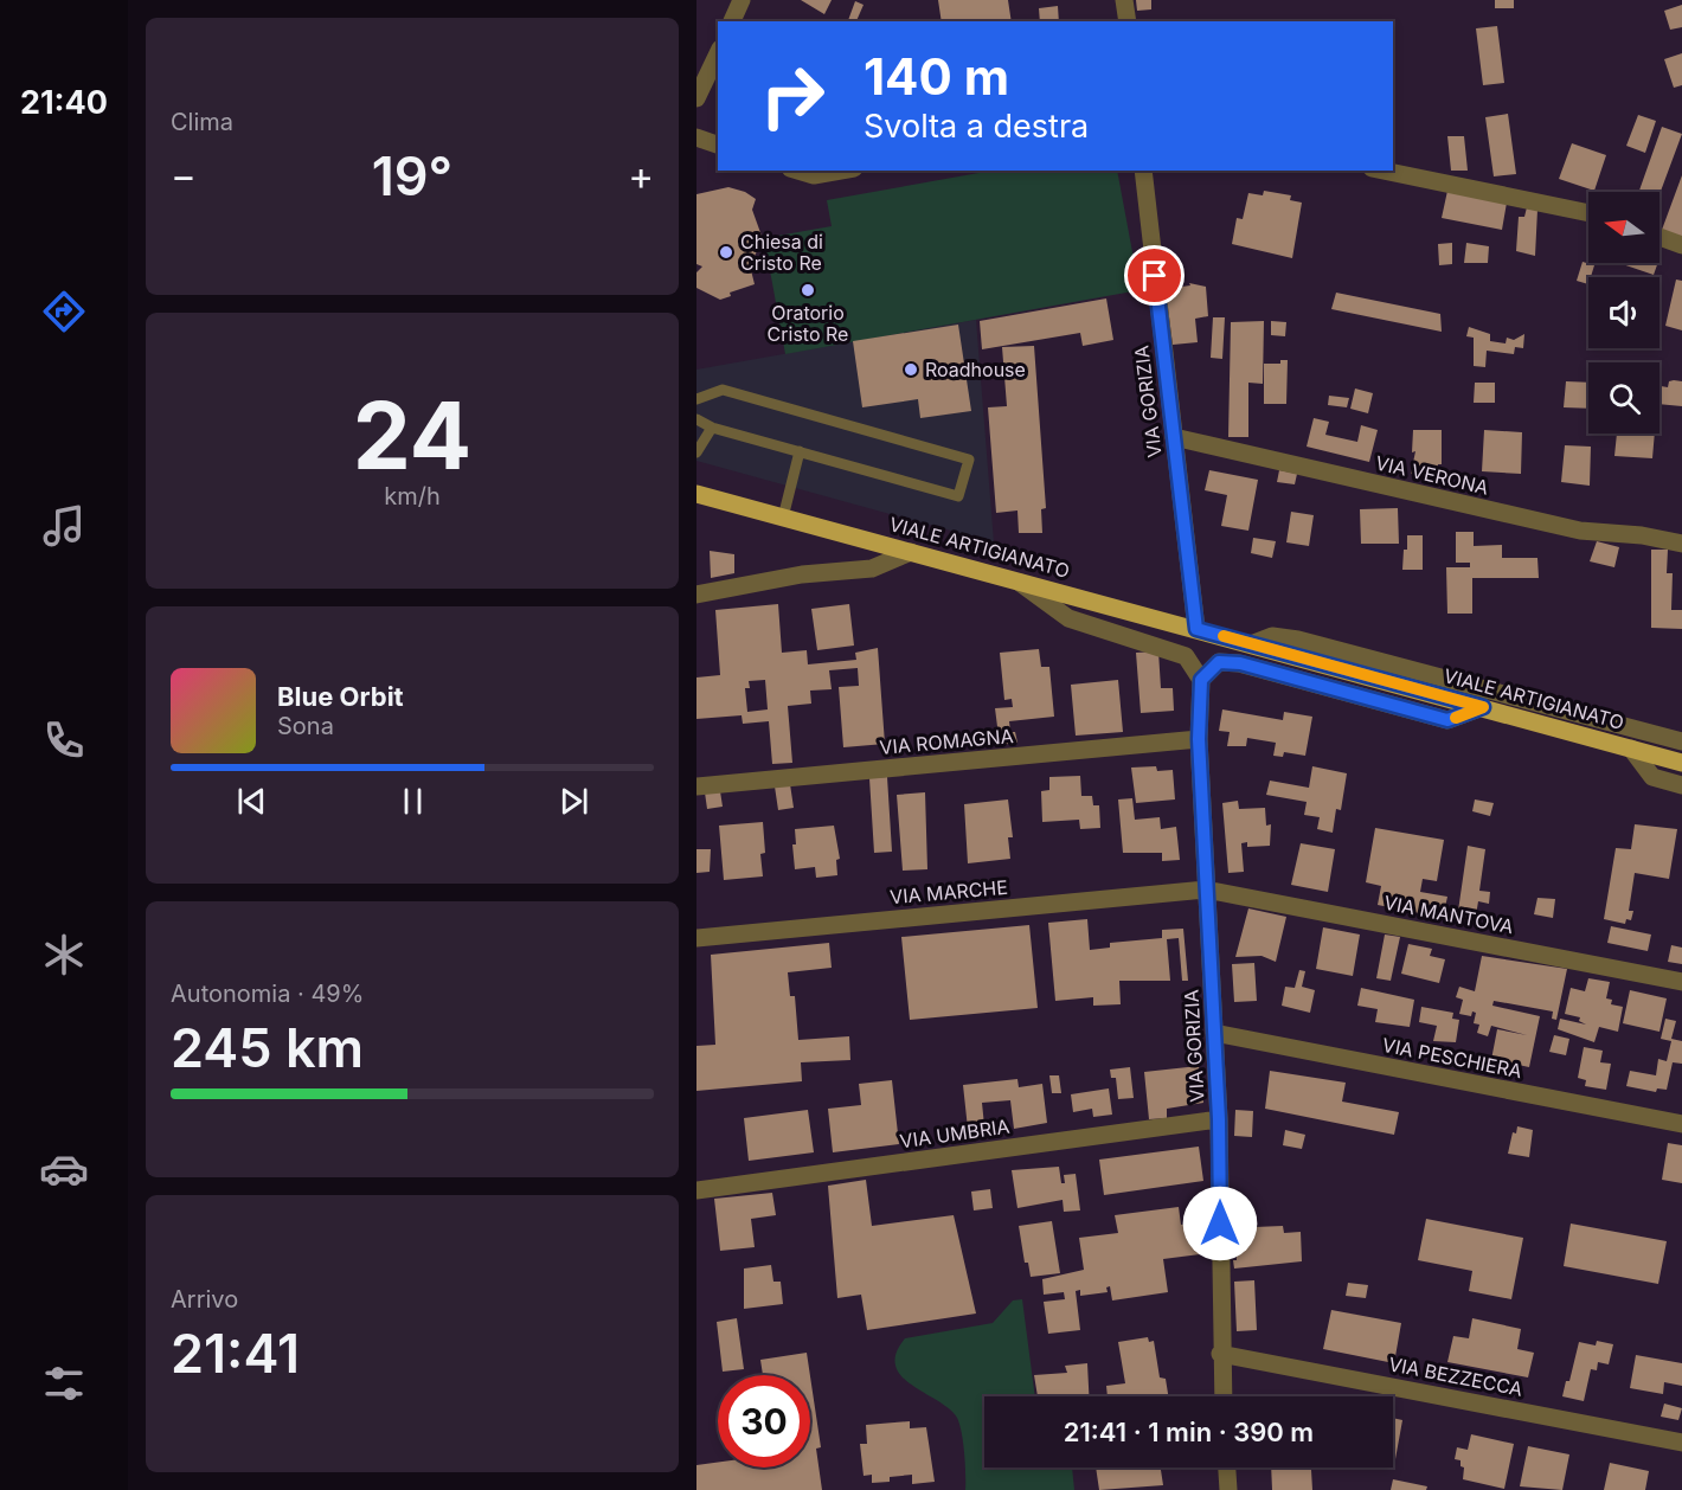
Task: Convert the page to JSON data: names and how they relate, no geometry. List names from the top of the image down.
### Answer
{
  "streets": {
    "main road": ["VIALE ARTIGIANATO"],
    "street": [
      "VIA GORIZIA",
      "VIA VERONA",
      "VIA ROMAGNA",
      "VIA MARCHE",
      "VIA MANTOVA",
      "VIA PESCHIERA",
      "VIA UMBRIA",
      "VIA BEZZECCA"
    ]
  },
  "crossings": [
    ["VIA GORIZIA", "VIA VERONA"],
    ["VIA GORIZIA", "VIALE ARTIGIANATO"],
    ["VIA GORIZIA", "VIA ROMAGNA"],
    ["VIA GORIZIA", "VIA MARCHE"],
    ["VIA GORIZIA", "VIA MANTOVA"],
    ["VIA GORIZIA", "VIA PESCHIERA"],
    ["VIA GORIZIA", "VIA UMBRIA"],
    ["VIA GORIZIA", "VIA BEZZECCA"],
    ["VIA MARCHE", "VIA MANTOVA"]
  ],
  "places": ["Chiesa di Cristo Re", "Oratorio Cristo Re", "Roadhouse"],
  "north": "left",
  "page": {
    "tabs": "21:40",
    "tile": [
      "Clima",
      ["24", "km/h"],
      ["Autonomia · 49%", "245 km"],
      ["Arrivo", "21:41"]
    ],
    "turn": ["140 m", "Svolta a destra"],
    "heat": ["−", "19°", "+"],
    "song": ["Blue Orbit", "Sona"],
    "limit": "30",
    "trip": "21:41 · 1 min · 390 m"
  }
}
